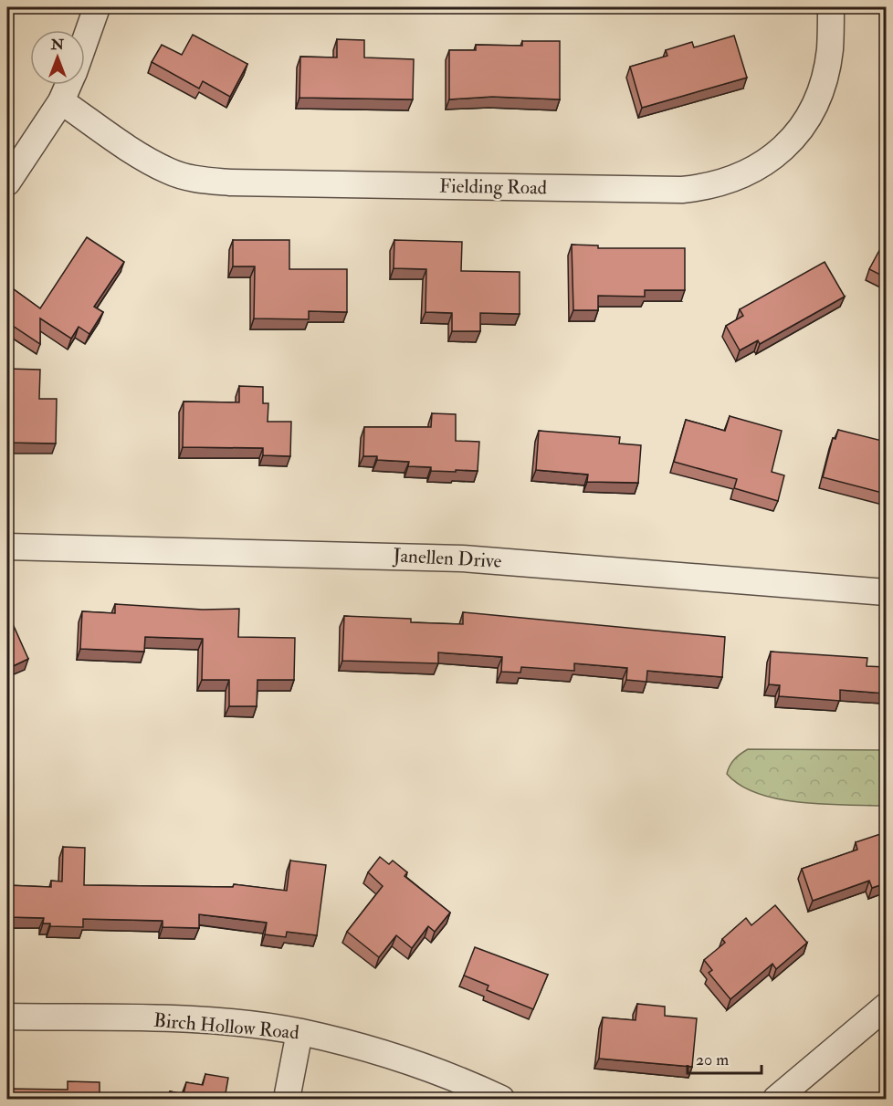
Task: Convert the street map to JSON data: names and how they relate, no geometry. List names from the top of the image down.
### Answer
{
  "streets": {
    "street": ["Fielding Road", "Janellen Drive", "Birch Hollow Road"]
  },
  "scale_bar": "20 m",
  "north": "top"
}
